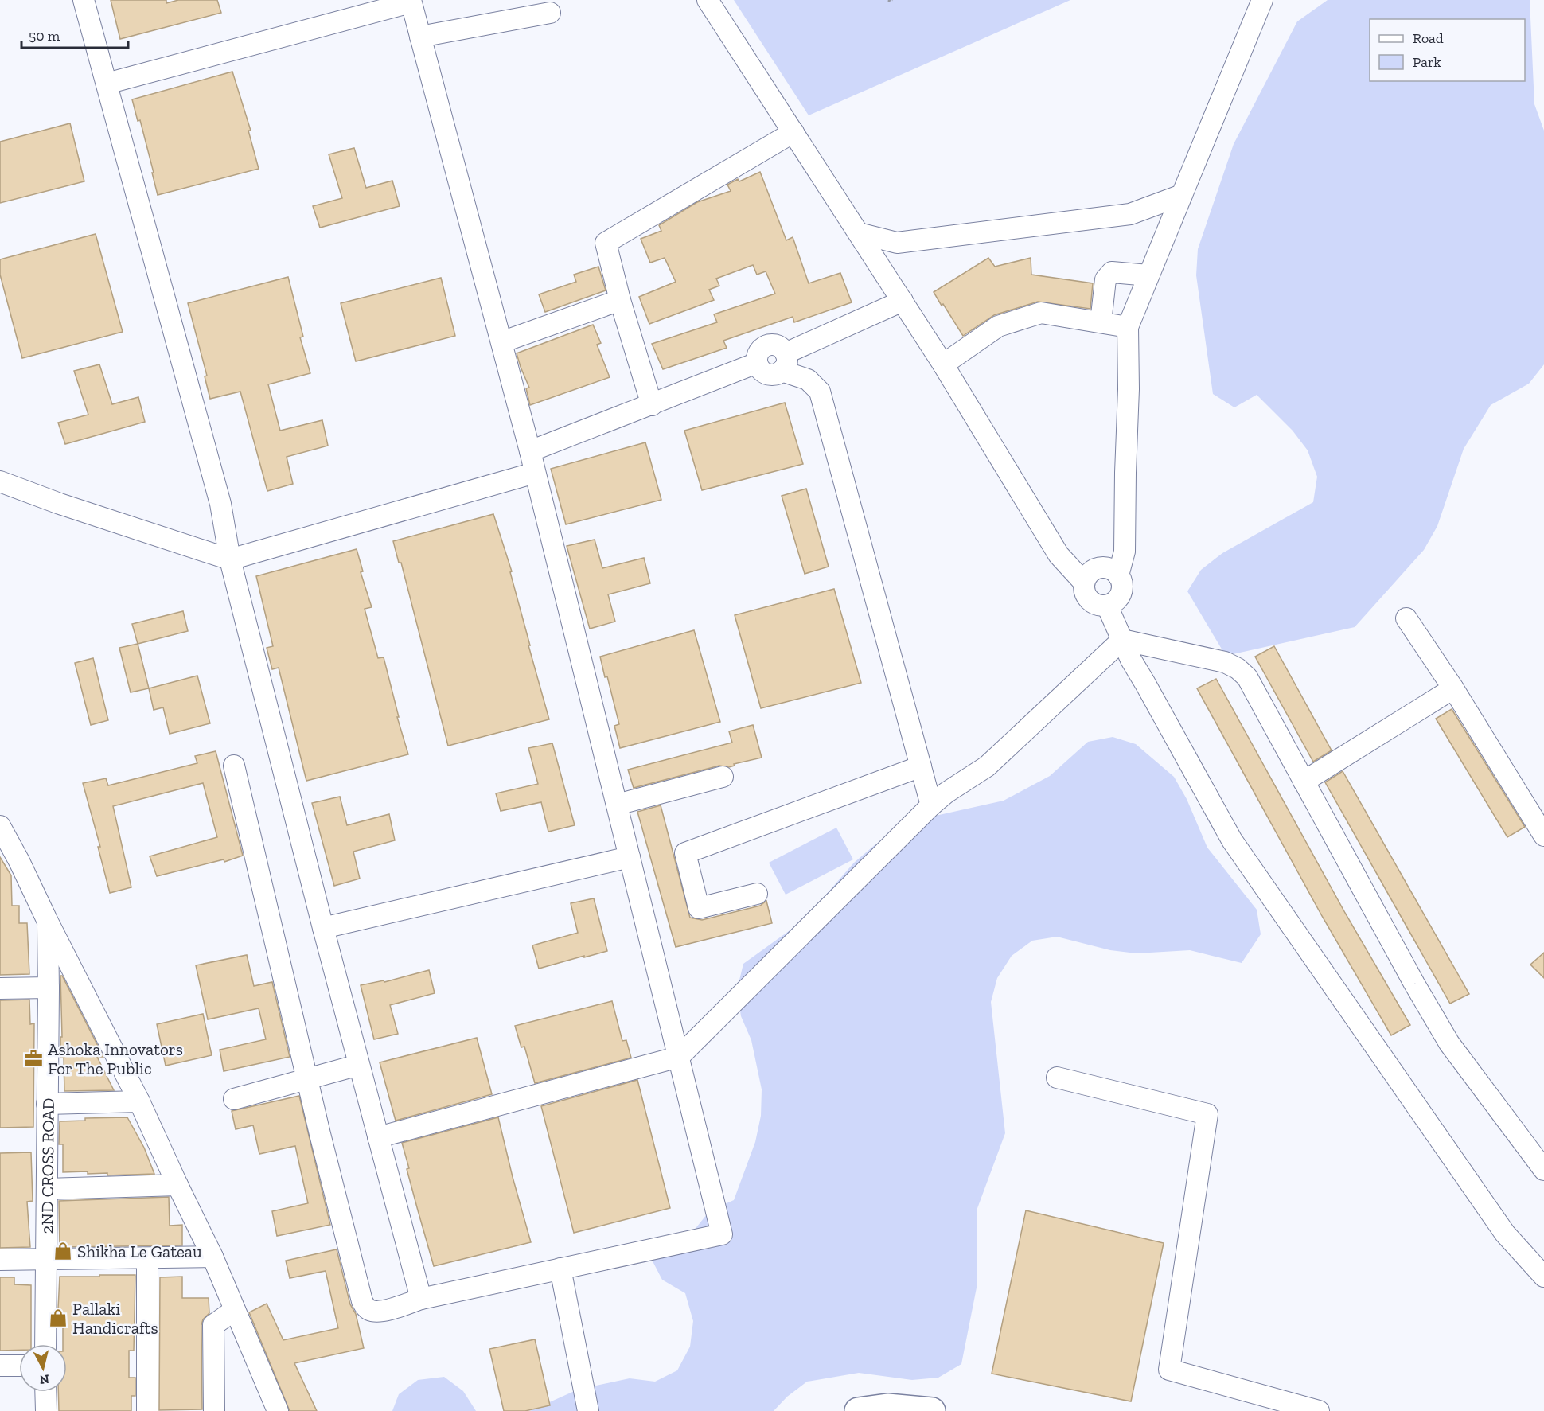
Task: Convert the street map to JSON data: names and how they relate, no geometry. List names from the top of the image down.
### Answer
{
  "streets": {
    "street": ["2ND CROSS ROAD"]
  },
  "places": {
    "office": ["Ashoka Innovators For The Public"],
    "shop": ["Shikha Le Gateau", "Pallaki Handicrafts"]
  },
  "legend": ["Road", "Park"],
  "scale_bar": "50 m",
  "north": "bottom"
}
